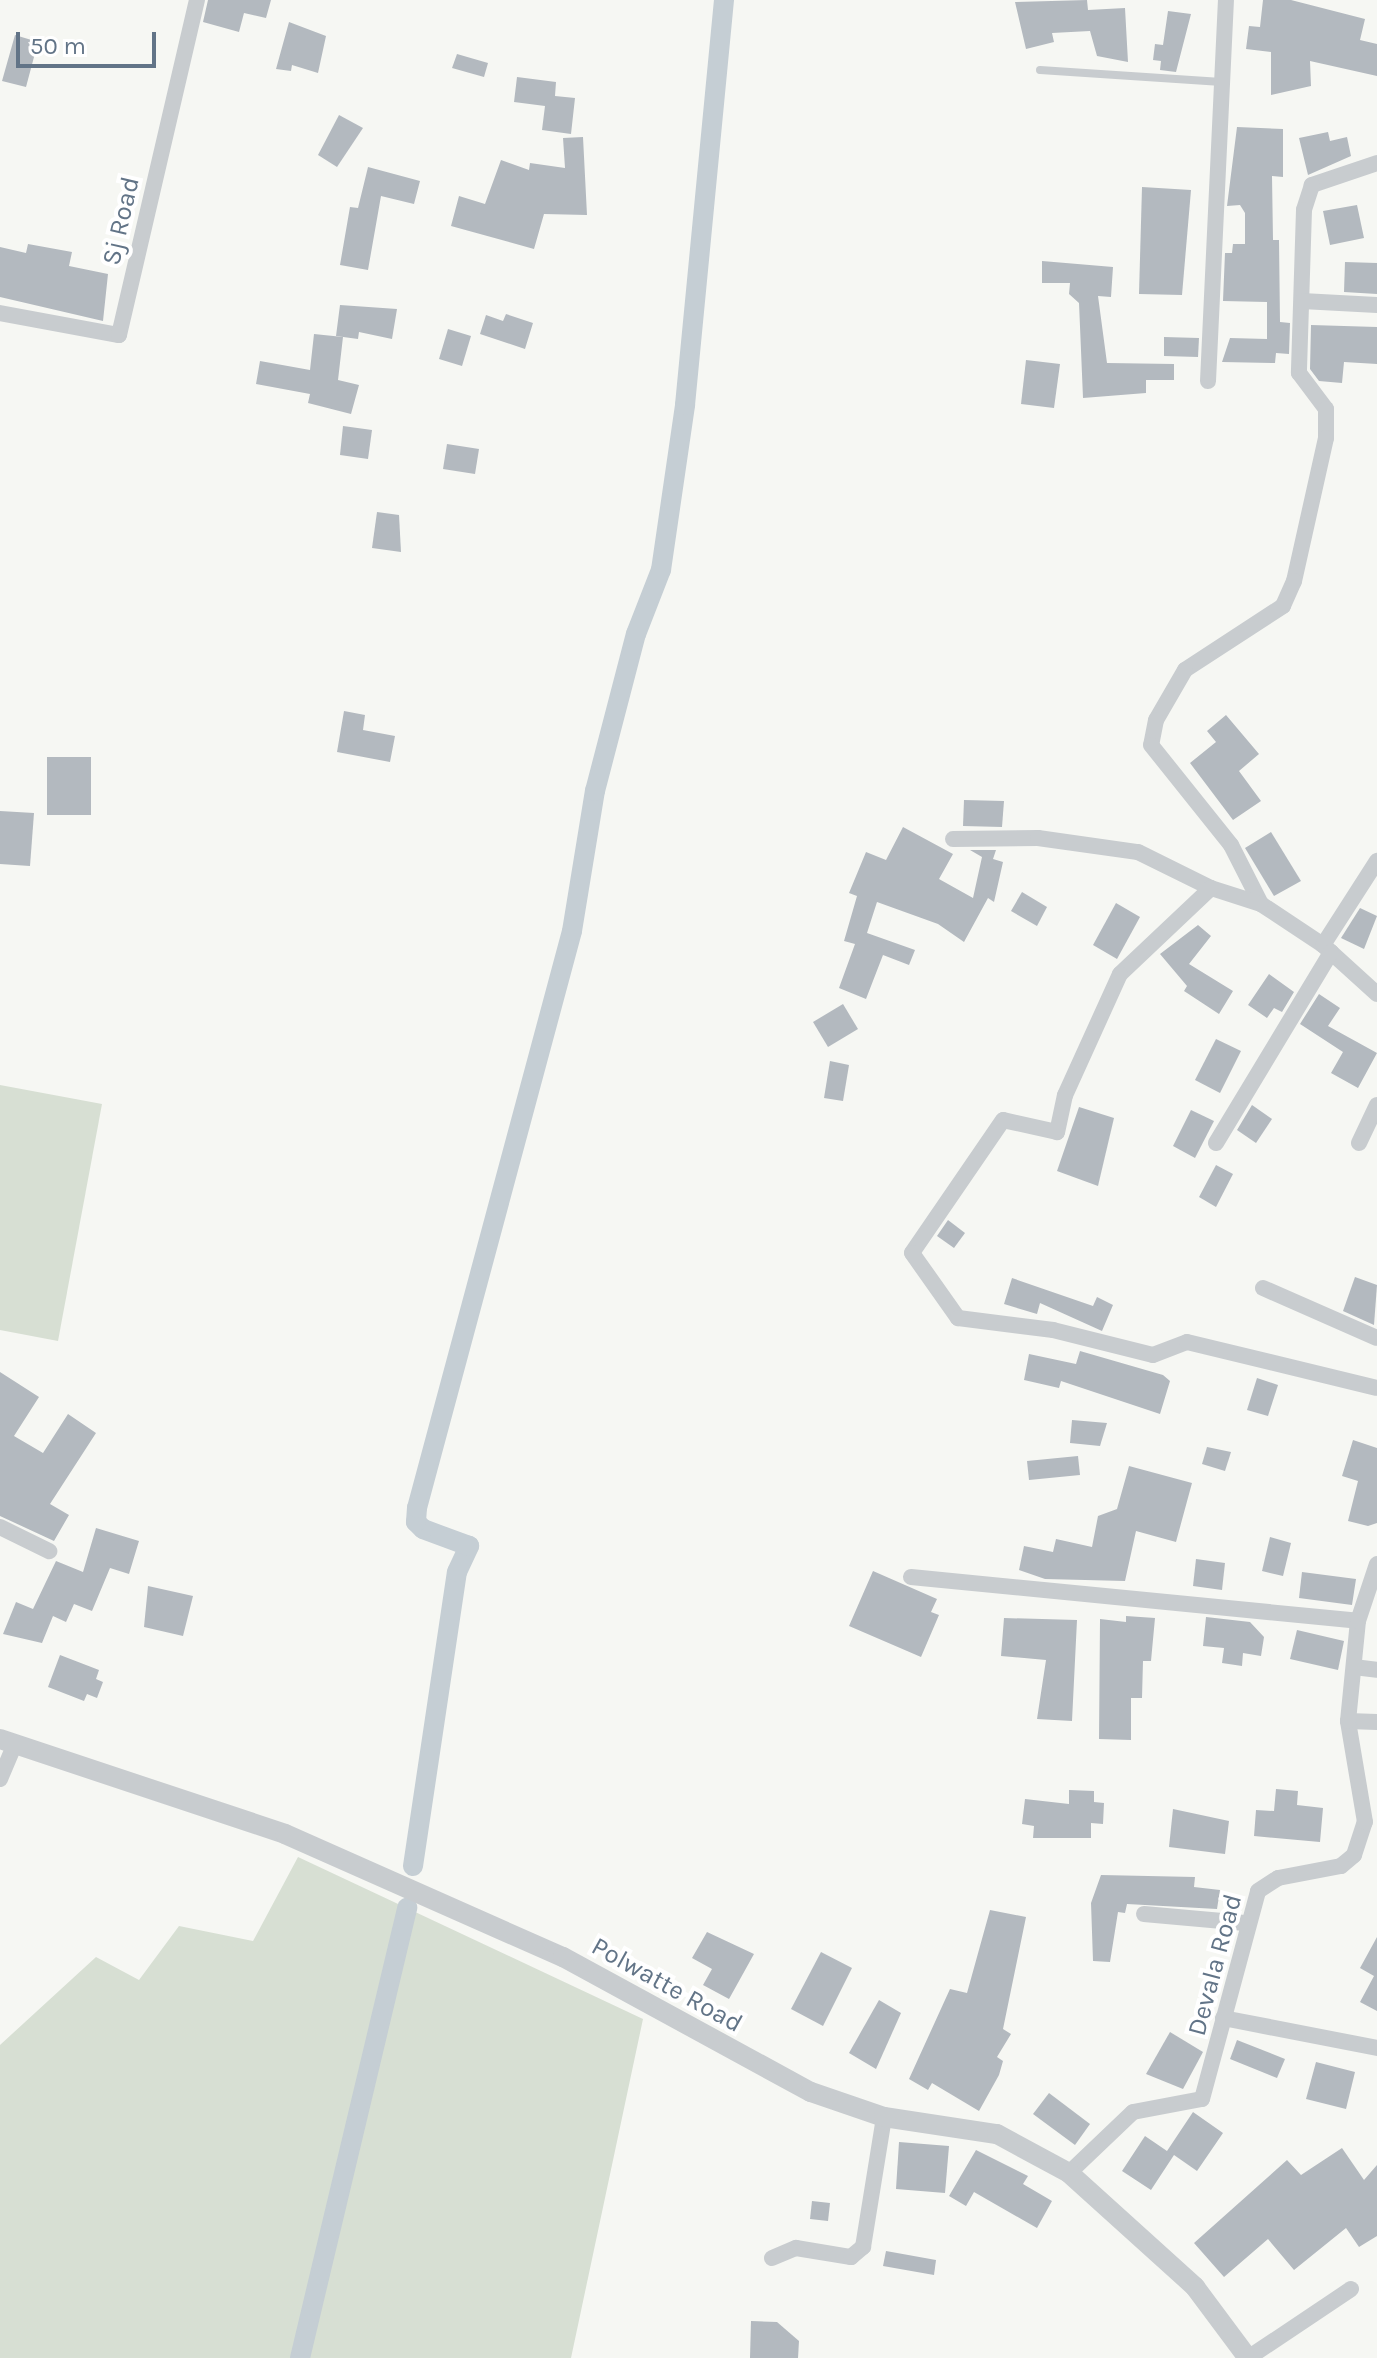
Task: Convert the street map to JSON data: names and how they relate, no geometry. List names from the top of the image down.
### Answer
{
  "streets": {
    "street": ["Sj Road", "Devala Road", "Polwatte Road"]
  },
  "crossings": [
    ["Devala Road", "Polwatte Road"]
  ],
  "scale_bar": "50 m"
}
